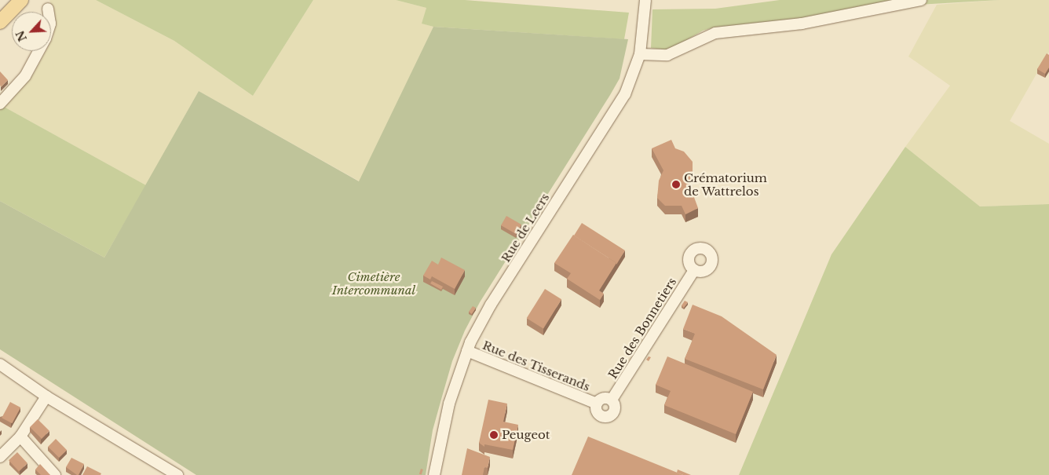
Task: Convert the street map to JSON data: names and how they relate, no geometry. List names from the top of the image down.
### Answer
{
  "streets": {
    "street": ["Rue de Leers", "Rue des Bonnetiers", "Rue des Tisserands"]
  },
  "crossings": [
    ["Rue de Leers", "Rue des Tisserands"],
    ["Rue des Bonnetiers", "Rue des Tisserands"]
  ],
  "parks": ["Cimetière Intercommunal"],
  "places": ["Crématorium de Wattrelos", "Peugeot"],
  "north": "bottom left"
}
